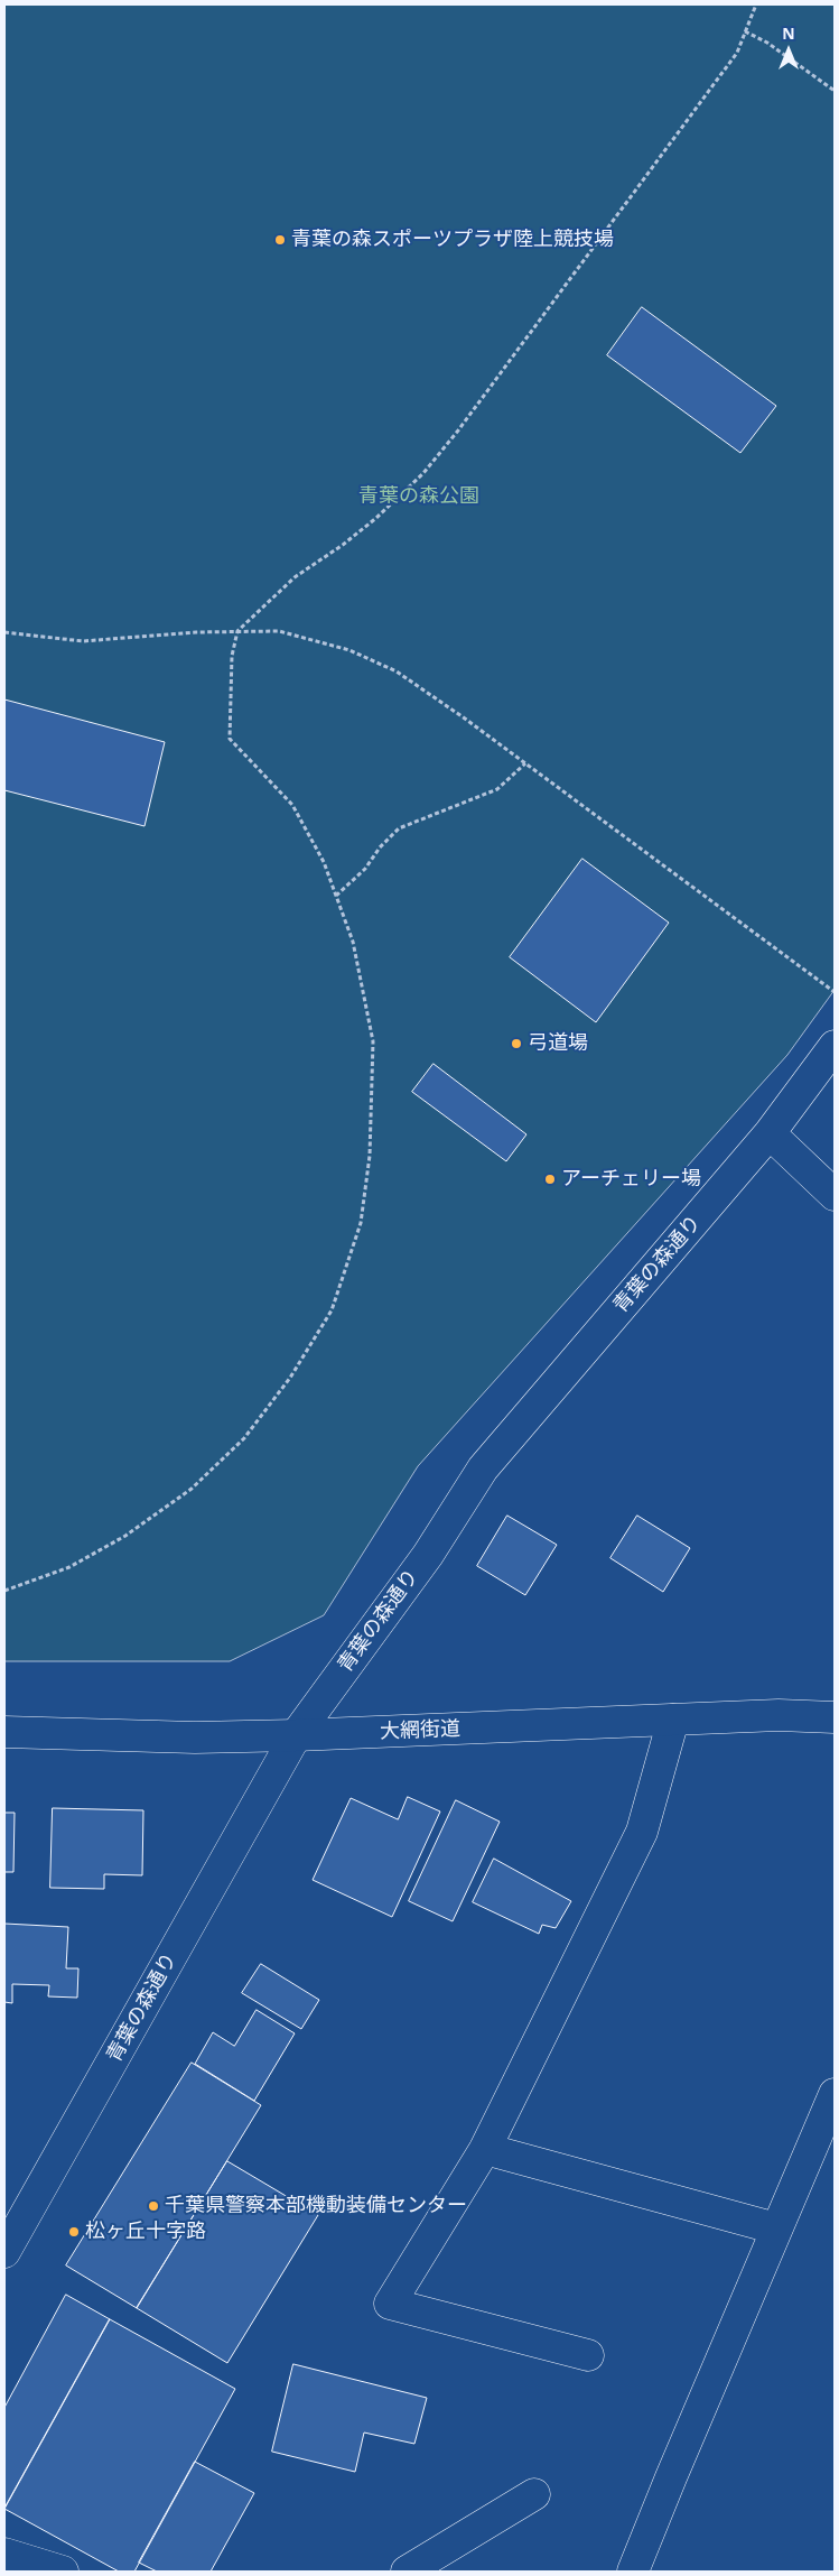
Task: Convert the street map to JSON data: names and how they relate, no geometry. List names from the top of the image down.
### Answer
{
  "streets": {
    "street": ["青葉の森通り", "大網街道"]
  },
  "crossings": [
    ["青葉の森通り", "大網街道"]
  ],
  "parks": ["青葉の森公園"],
  "places": [
    "青葉の森スポーツプラザ陸上競技場",
    "弓道場",
    "アーチェリー場",
    "千葉県警察本部機動装備センター",
    "松ヶ丘十字路"
  ],
  "north": "top"
}
